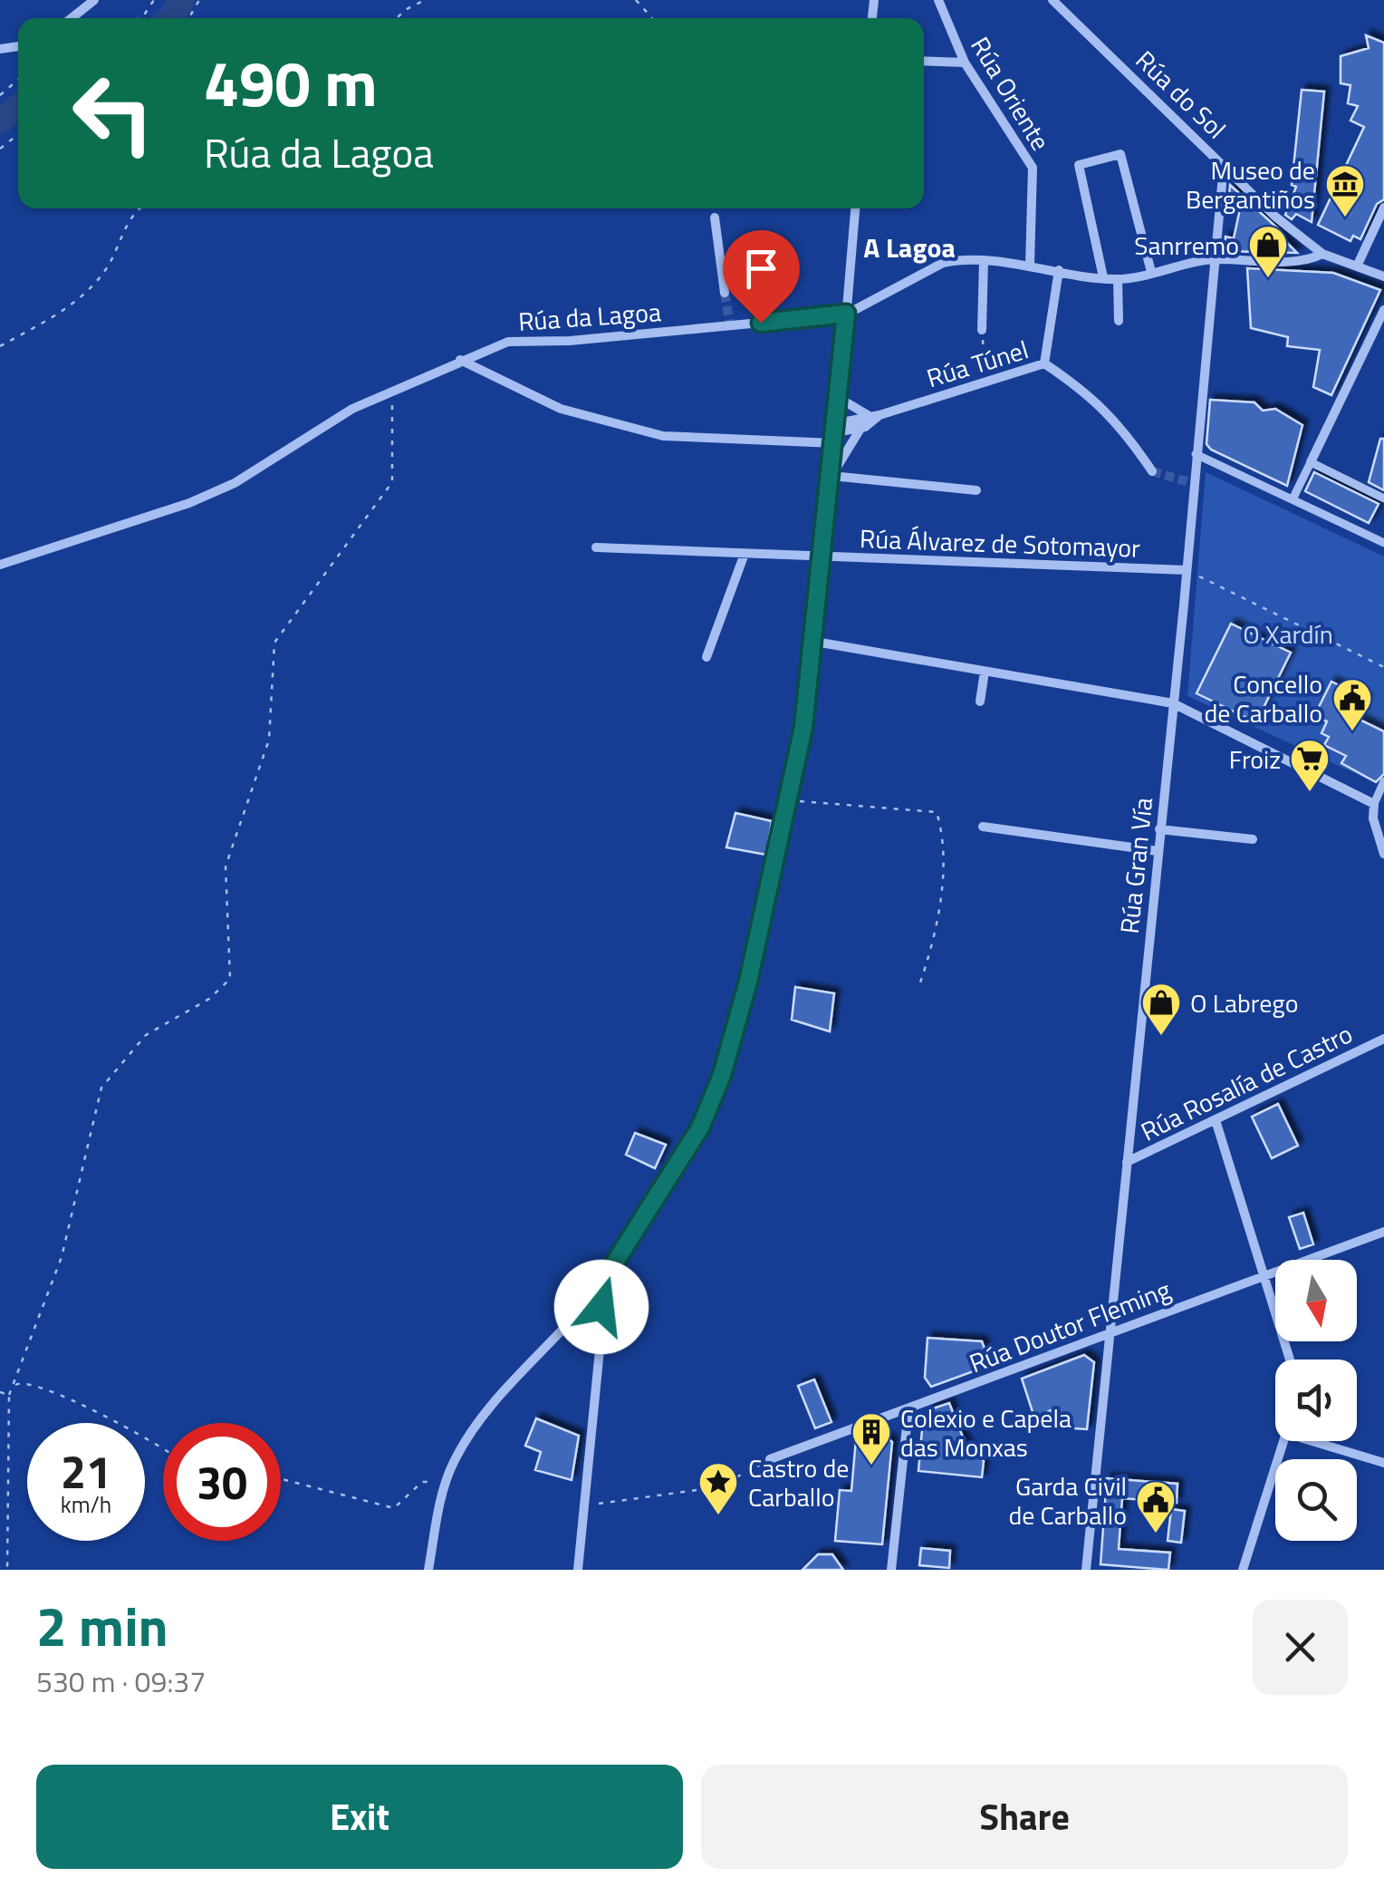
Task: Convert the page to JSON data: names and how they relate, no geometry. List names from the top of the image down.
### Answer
{
  "streets": {
    "street": [
      "Rúa Oriente",
      "Rúa do Sol",
      "Rúa da Lagoa",
      "Rúa Túnel",
      "Rúa Álvarez de Sotomayor",
      "Rúa Gran Vía",
      "Rúa Rosalía de Castro",
      "Rúa Doutor Fleming"
    ]
  },
  "crossings": [
    ["Rúa Oriente", "Rúa da Lagoa"],
    ["Rúa do Sol", "Rúa da Lagoa"],
    ["Rúa do Sol", "Rúa Gran Vía"],
    ["Rúa da Lagoa", "Rúa Gran Vía"],
    ["Rúa Álvarez de Sotomayor", "Rúa Gran Vía"],
    ["Rúa Gran Vía", "Rúa Rosalía de Castro"],
    ["Rúa Gran Vía", "Rúa Doutor Fleming"]
  ],
  "districts": ["A Lagoa"],
  "parks": ["O Xardín"],
  "places": {
    "museum": ["Museo de Bergantiños"],
    "shop": ["Sanrremo", "O Labrego"],
    "public building": ["Concello de Carballo", "Garda Civil de Carballo"],
    "supermarket": ["Froiz"],
    "building": ["Colexio e Capela das Monxas"],
    "place": ["Castro de Carballo"]
  },
  "north": "bottom",
  "page": {
    "turn": ["490 m", "Rúa da Lagoa"],
    "speed": "21 km/h",
    "limit": "30",
    "heading": ["2 min", "530 m · 09:37"],
    "buttons": ["Exit", "Share"]
  }
}
